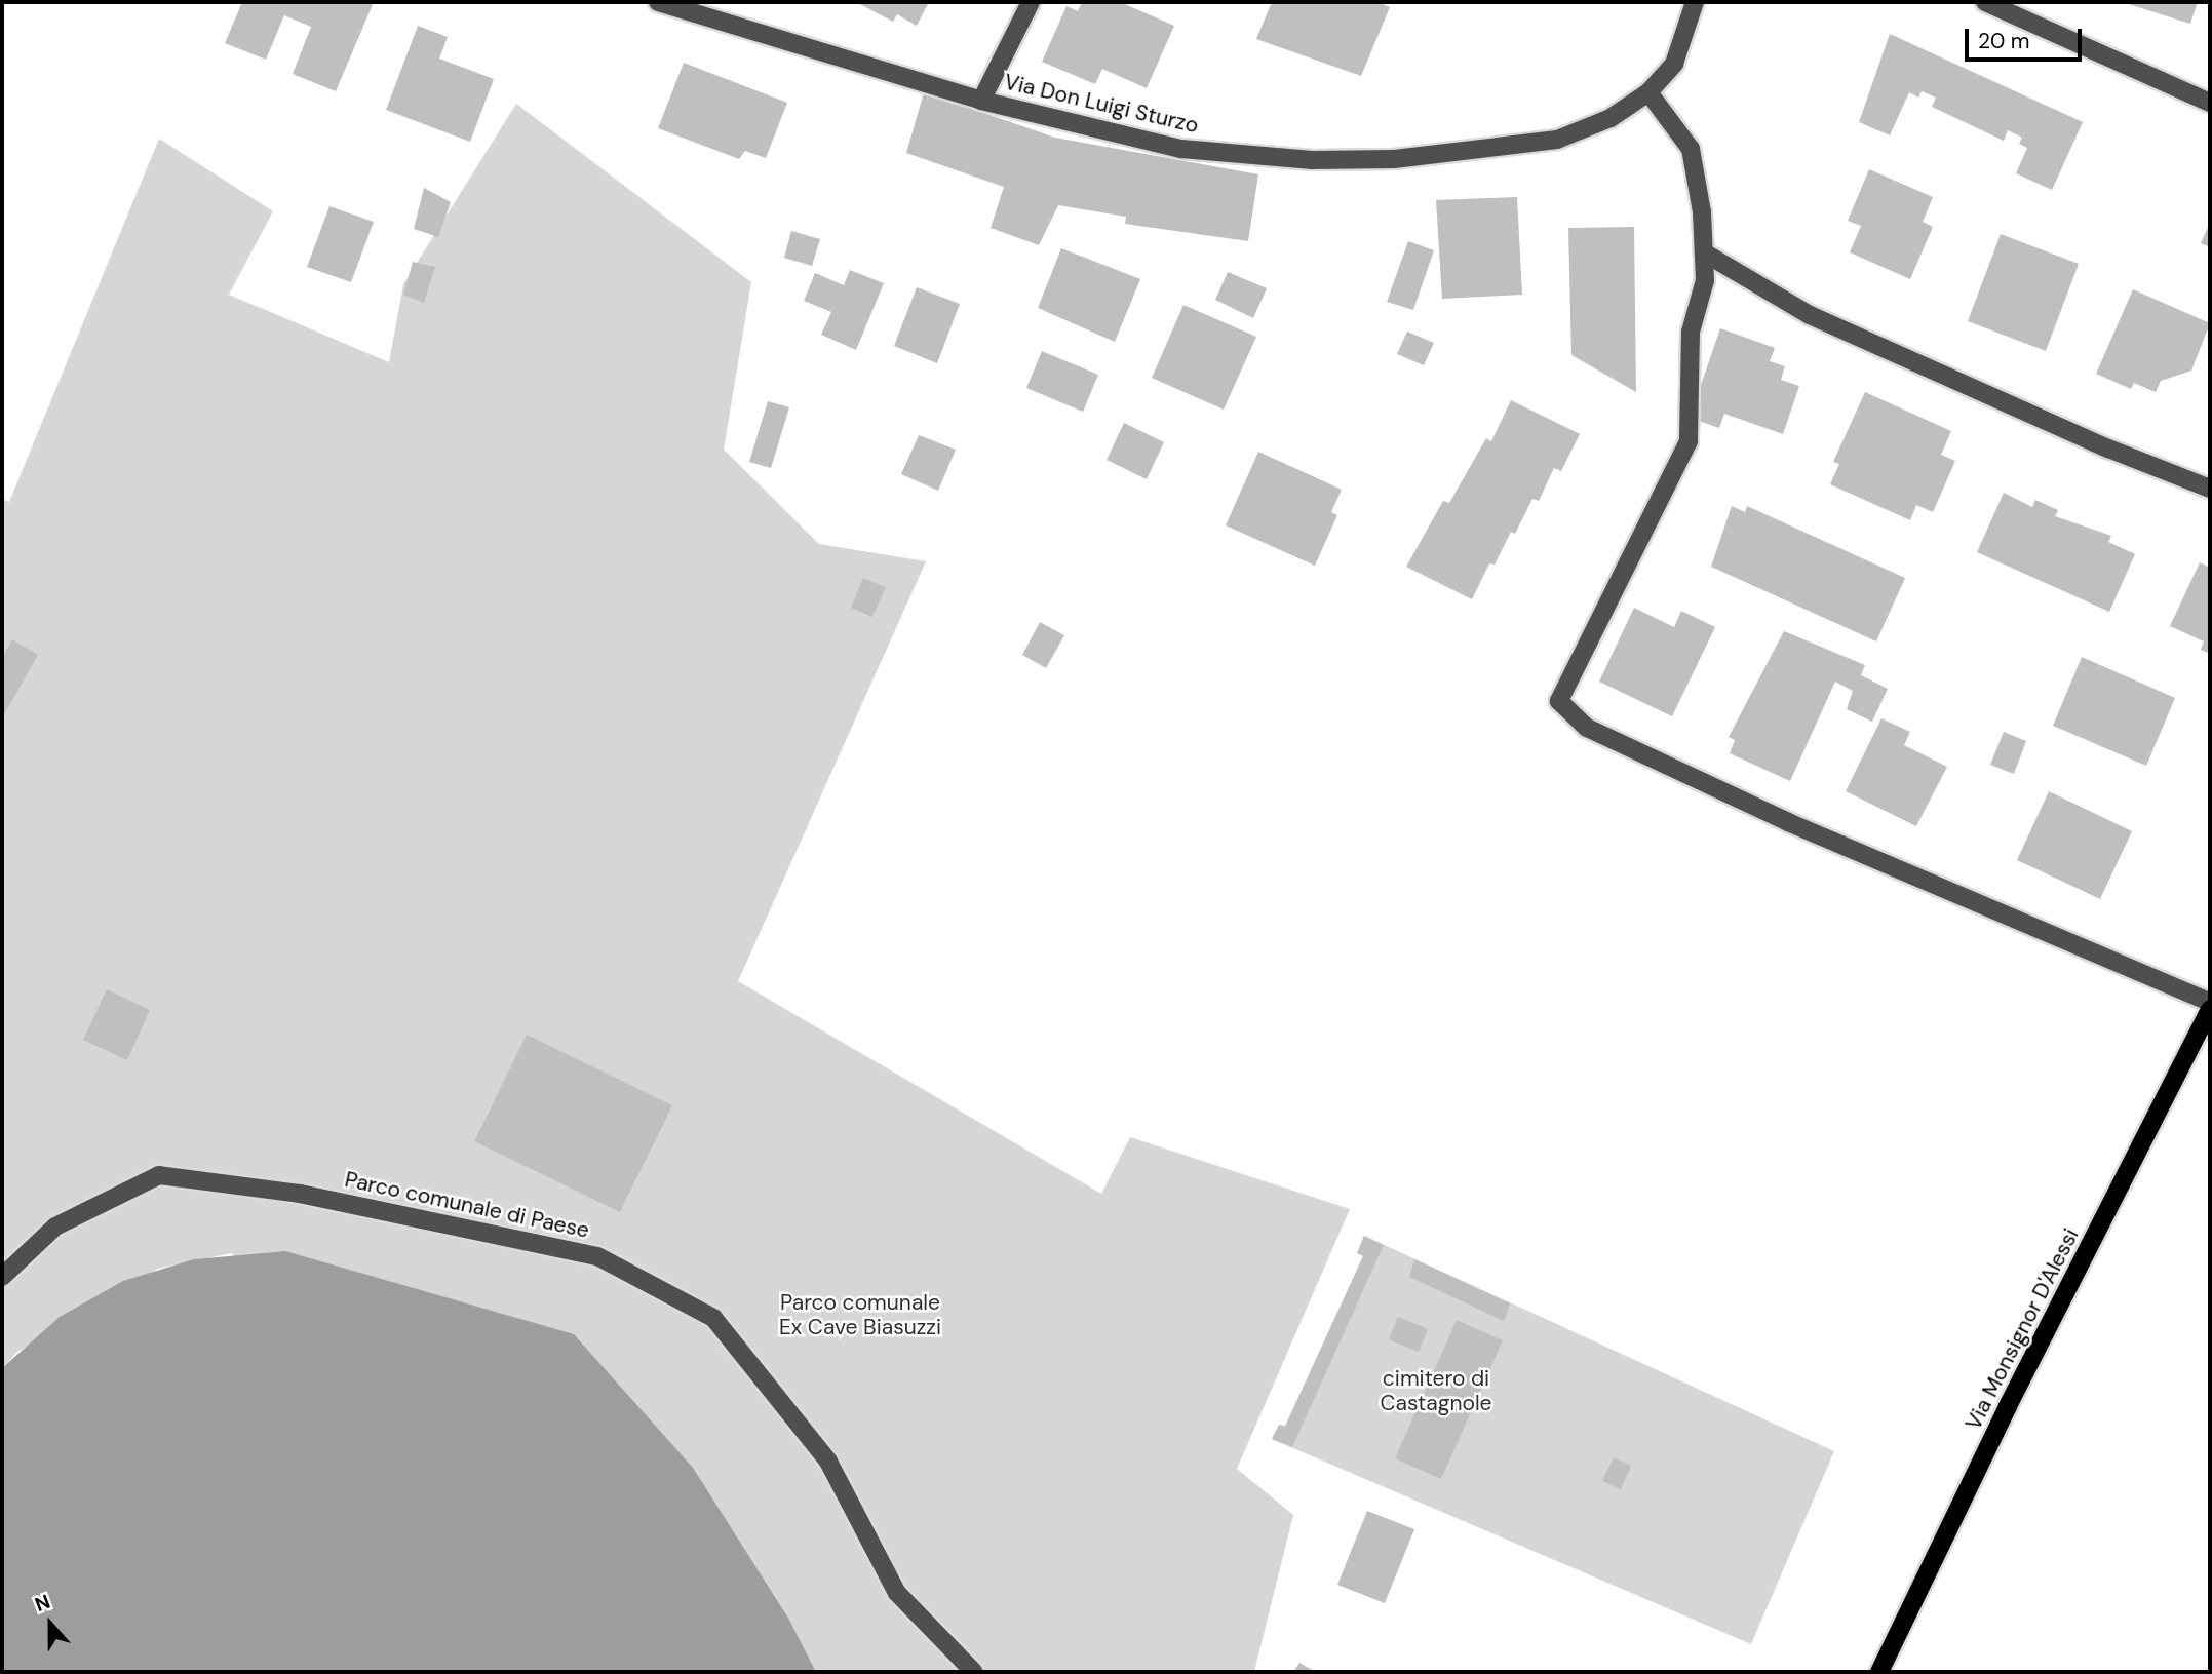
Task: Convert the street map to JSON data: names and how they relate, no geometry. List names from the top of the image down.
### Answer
{
  "streets": {
    "main road": ["Via Monsignor D'Alessi"],
    "street": ["Via Don Luigi Sturzo", "Parco comunale di Paese"]
  },
  "parks": ["Parco comunale Ex Cave Biasuzzi", "cimitero di Castagnole"],
  "scale_bar": "20 m",
  "north": "top"
}
